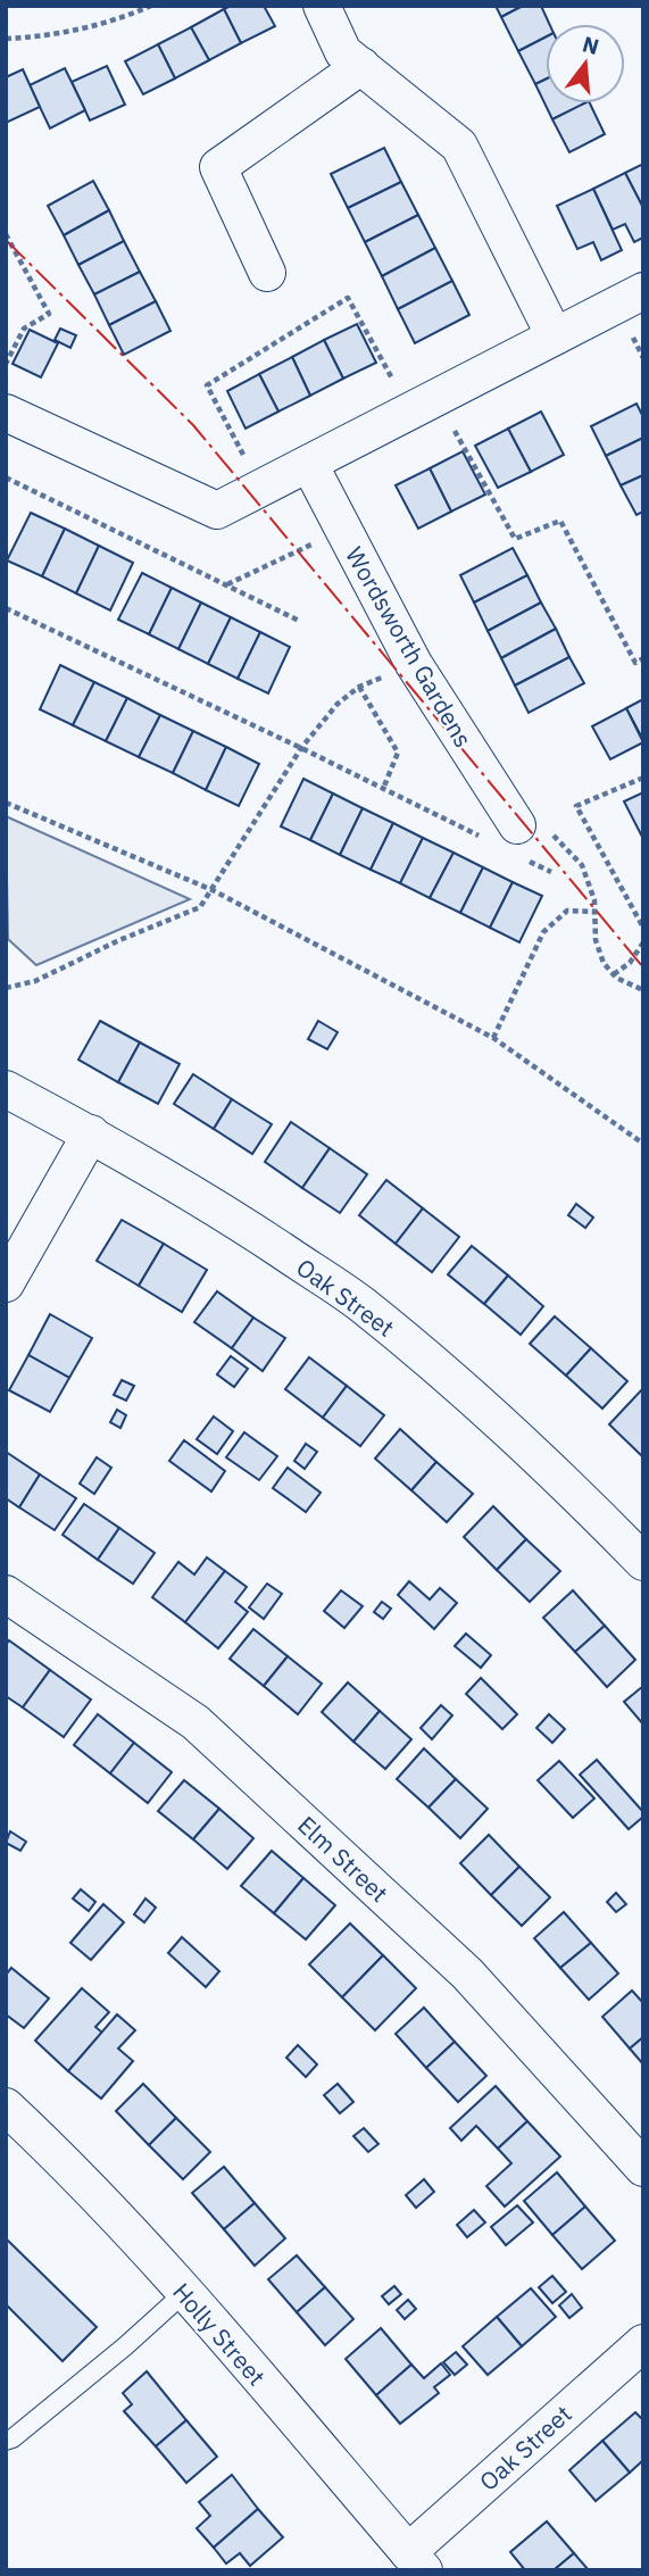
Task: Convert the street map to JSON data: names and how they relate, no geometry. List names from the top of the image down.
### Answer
{
  "streets": {
    "street": [
      "Wordsworth Gardens",
      "Oak Street",
      "Elm Street",
      "Holly Street"
    ]
  },
  "crossings": [
    ["Oak Street", "Holly Street"]
  ],
  "north": "top"
}
